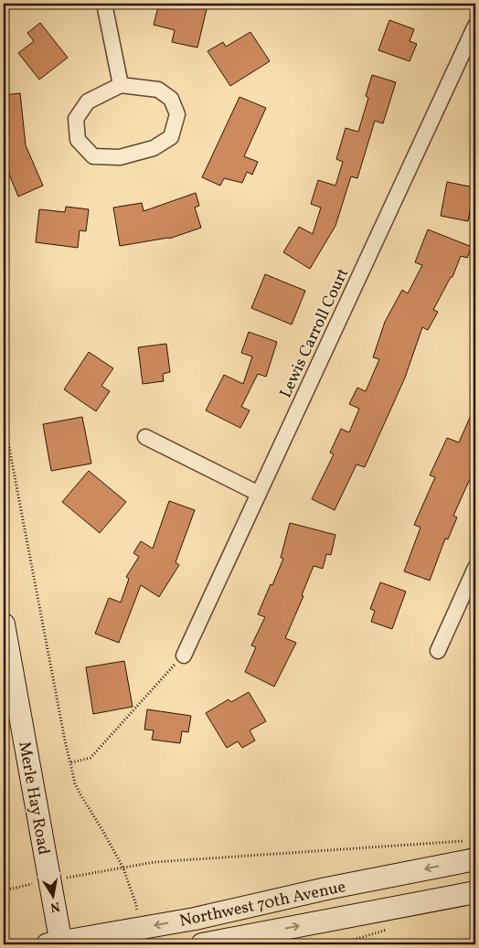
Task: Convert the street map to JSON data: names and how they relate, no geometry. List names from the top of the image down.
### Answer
{
  "streets": {
    "main road": ["Merle Hay Road", "Northwest 70th Avenue"],
    "street": ["Lewis Carroll Court"]
  },
  "crossings": [
    ["Merle Hay Road", "Northwest 70th Avenue"]
  ],
  "north": "bottom"
}
